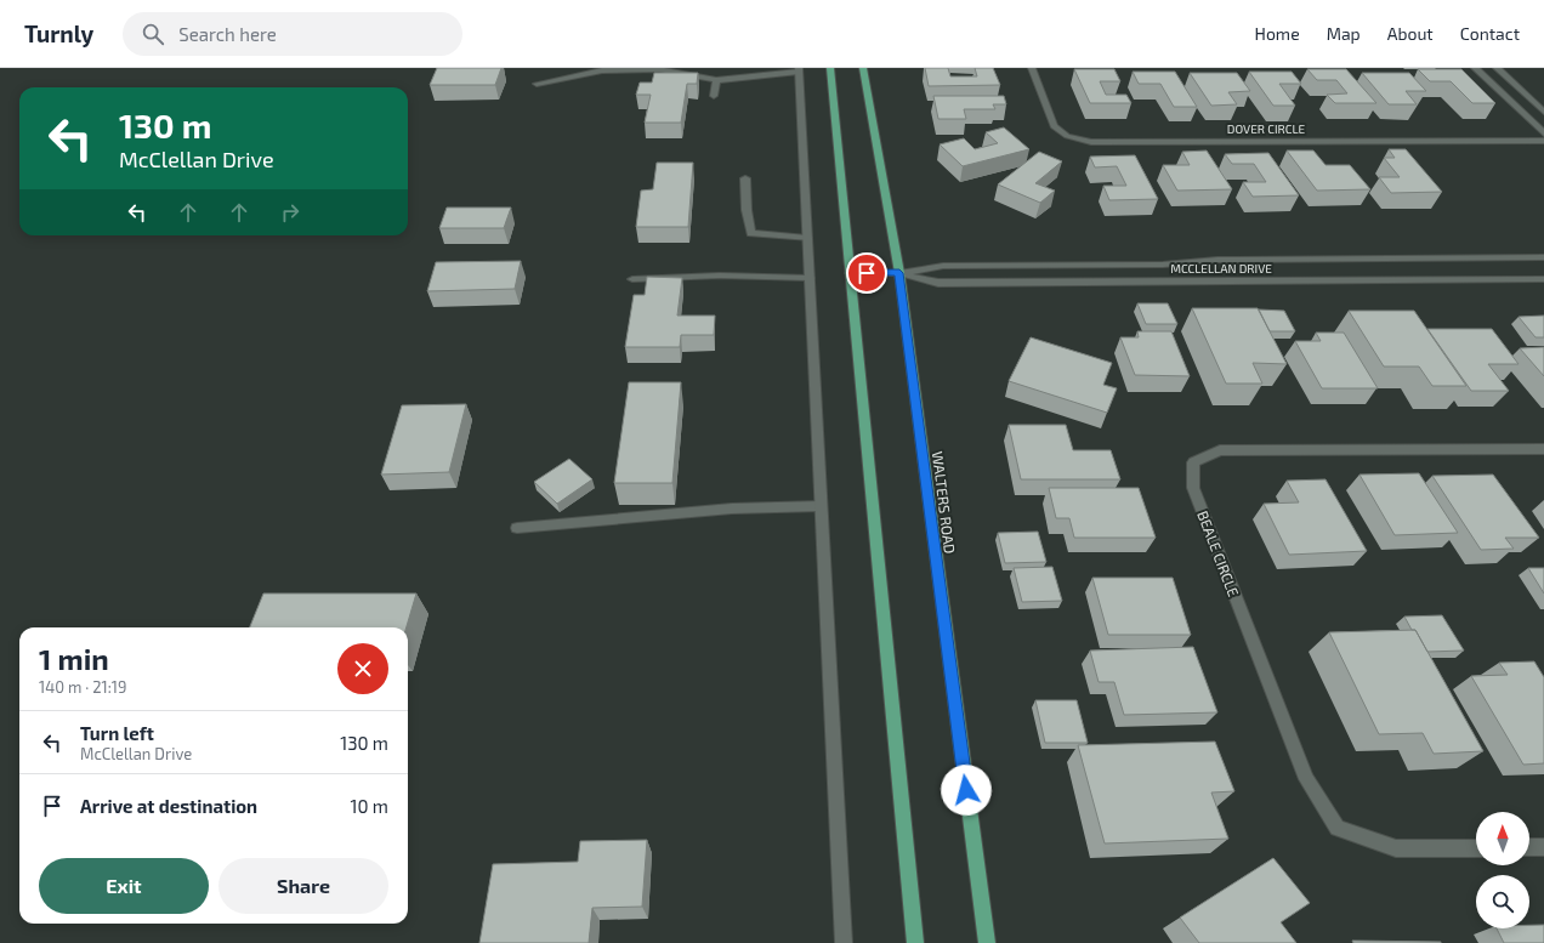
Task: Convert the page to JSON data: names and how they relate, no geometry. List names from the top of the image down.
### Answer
{
  "streets": {
    "main road": ["WALTERS ROAD"],
    "street": ["DOVER CIRCLE", "MCCLELLAN DRIVE", "BEALE CIRCLE"]
  },
  "crossings": [
    ["MCCLELLAN DRIVE", "WALTERS ROAD"]
  ],
  "north": "top",
  "page": {
    "header": "Turnly",
    "search": "Search here",
    "nav": [
      "Home",
      "Map",
      "About",
      "Contact"
    ],
    "turn": ["130 m", "McClellan Drive"],
    "heading": ["1 min", "140 m · 21:19"],
    "list": [
      {
        "name": "Turn left",
        "note": "McClellan Drive",
        "value": "130 m"
      },
      {
        "name": "Arrive at destination",
        "value": "10 m"
      }
    ],
    "buttons": ["Exit", "Share"]
  }
}
